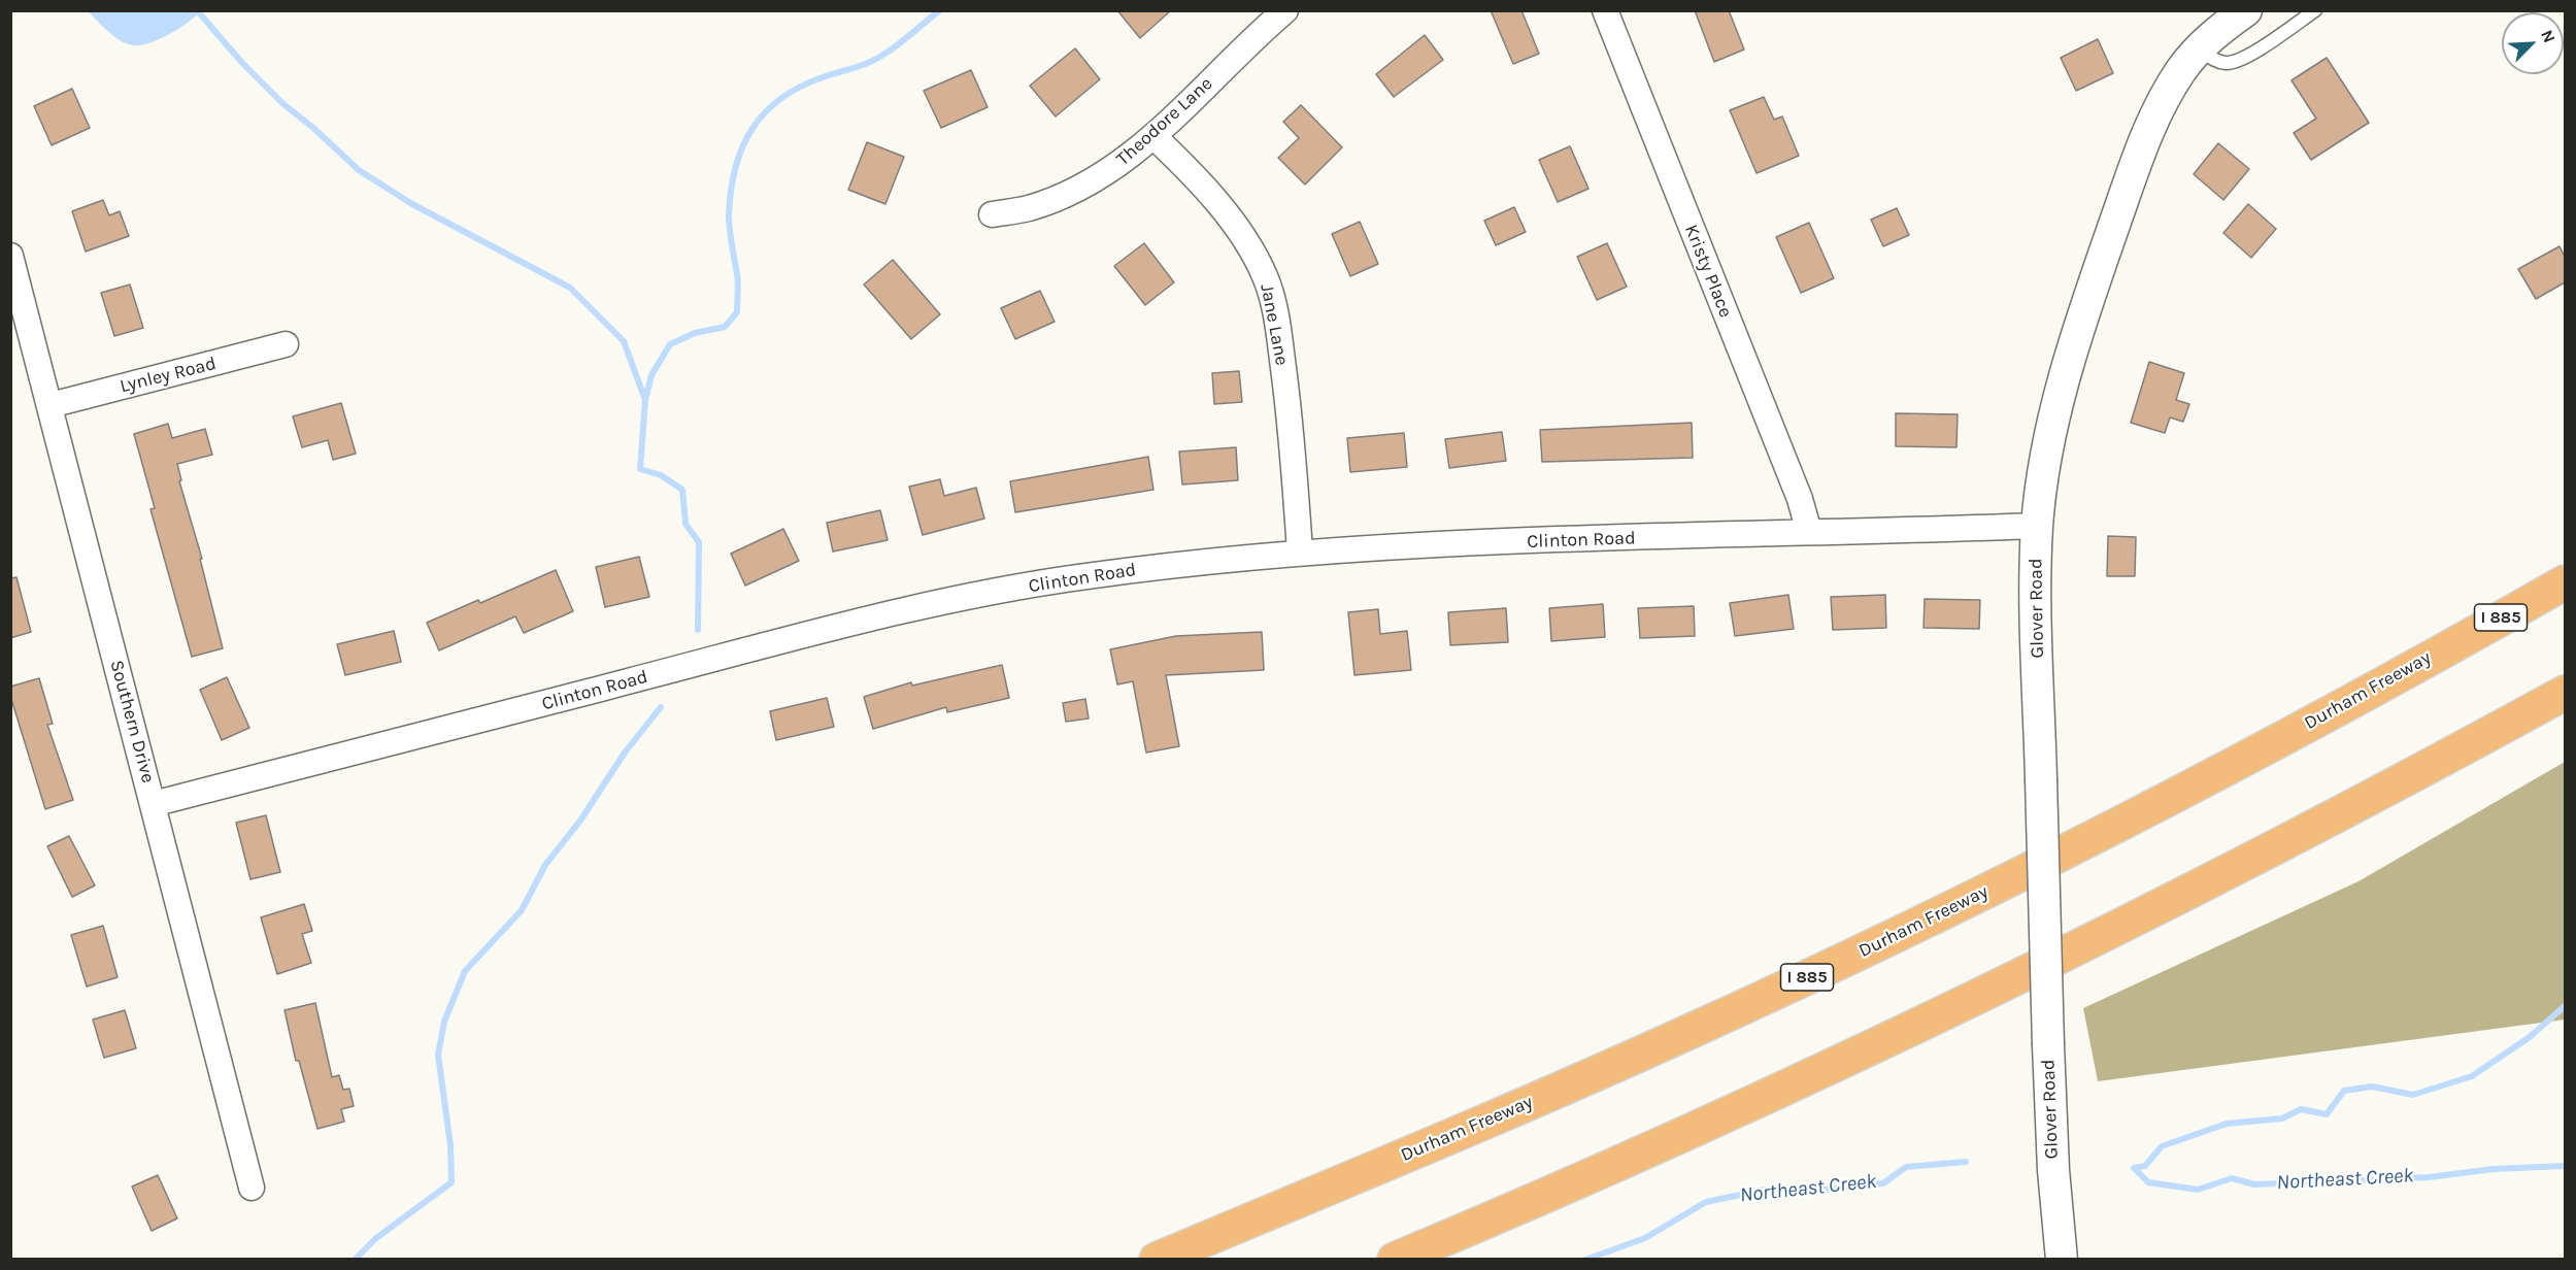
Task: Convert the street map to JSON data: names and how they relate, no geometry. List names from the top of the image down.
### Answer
{
  "streets": {
    "highway": ["I 885", "Durham Freeway"],
    "street": [
      "Theodore Lane",
      "Kristy Place",
      "Jane Lane",
      "Lynley Road",
      "Clinton Road",
      "Glover Road",
      "Southern Drive"
    ]
  },
  "crossings": [
    ["Theodore Lane", "Jane Lane"],
    ["Kristy Place", "Clinton Road"],
    ["Jane Lane", "Clinton Road"],
    ["Lynley Road", "Southern Drive"],
    ["Clinton Road", "Glover Road"],
    ["Clinton Road", "Southern Drive"]
  ],
  "water": ["Northeast Creek"],
  "north": "top right"
}
